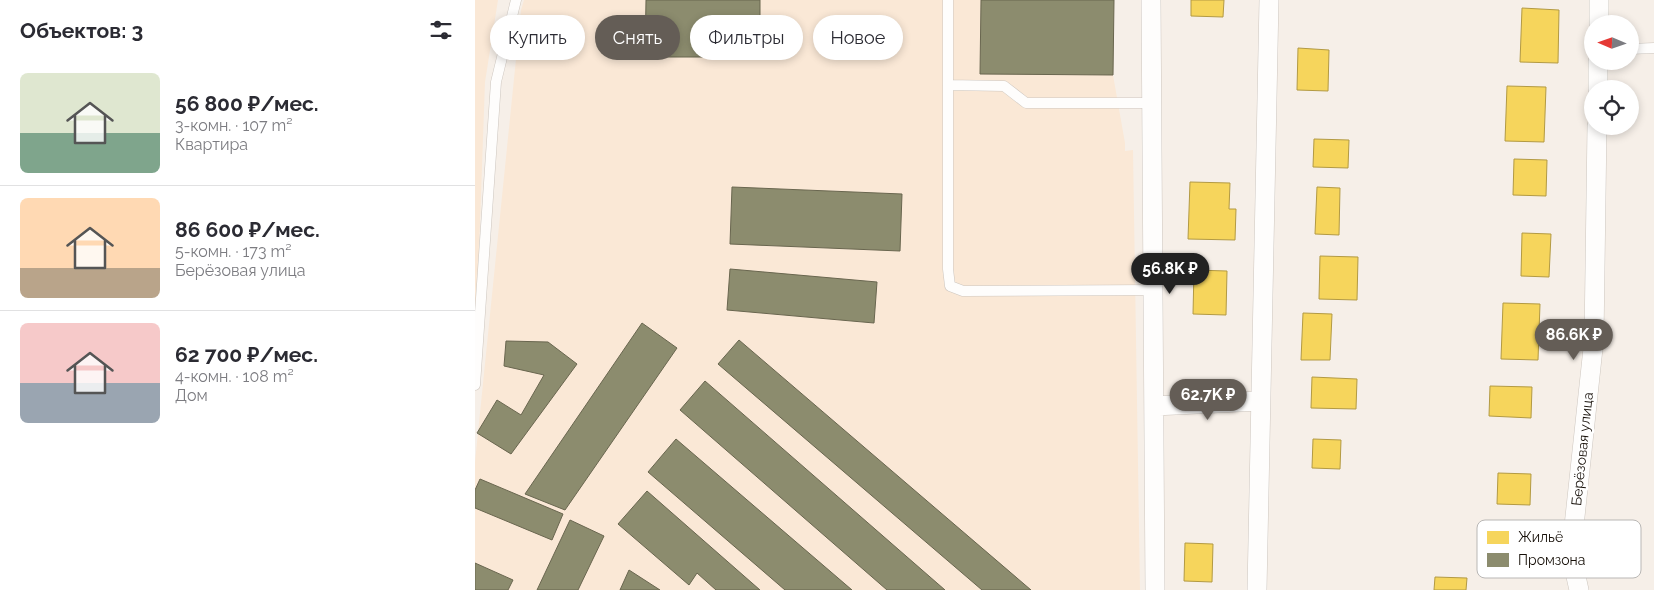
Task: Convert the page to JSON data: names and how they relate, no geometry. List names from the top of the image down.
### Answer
{
  "streets": {
    "street": ["Берёзовая улица"]
  },
  "legend": ["Жильё", "Промзона"],
  "north": "left",
  "page": {
    "heading": "Объектов: 3",
    "chip": [
      "Купить",
      "Снять",
      "Фильтры",
      "Новое"
    ],
    "list": [
      {
        "name": "56 800 ₽/мес.",
        "note": "3-комн. · 107 m² · Квартира"
      },
      {
        "name": "86 600 ₽/мес.",
        "note": "5-комн. · 173 m² · Берёзовая улица"
      },
      {
        "name": "62 700 ₽/мес.",
        "note": "4-комн. · 108 m² · Дом"
      }
    ],
    "price": ["56.8K ₽", "86.6K ₽", "62.7K ₽"]
  }
}
